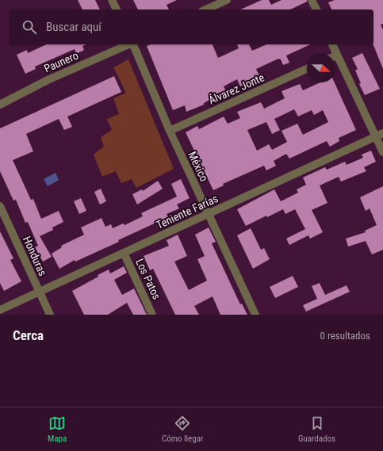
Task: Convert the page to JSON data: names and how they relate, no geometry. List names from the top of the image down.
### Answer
{
  "streets": {
    "street": [
      "Paunero",
      "Álvarez Jonte",
      "México",
      "Teniente Farías",
      "Honduras",
      "Los Patos"
    ]
  },
  "crossings": [
    ["Álvarez Jonte", "México"],
    ["México", "Teniente Farías"],
    ["Teniente Farías", "Honduras"],
    ["Teniente Farías", "Los Patos"]
  ],
  "north": "right",
  "page": {
    "search": "Buscar aquí",
    "heading": ["Cerca", "0 resultados"],
    "nav": ["Mapa", "Cómo llegar", "Guardados"]
  }
}
